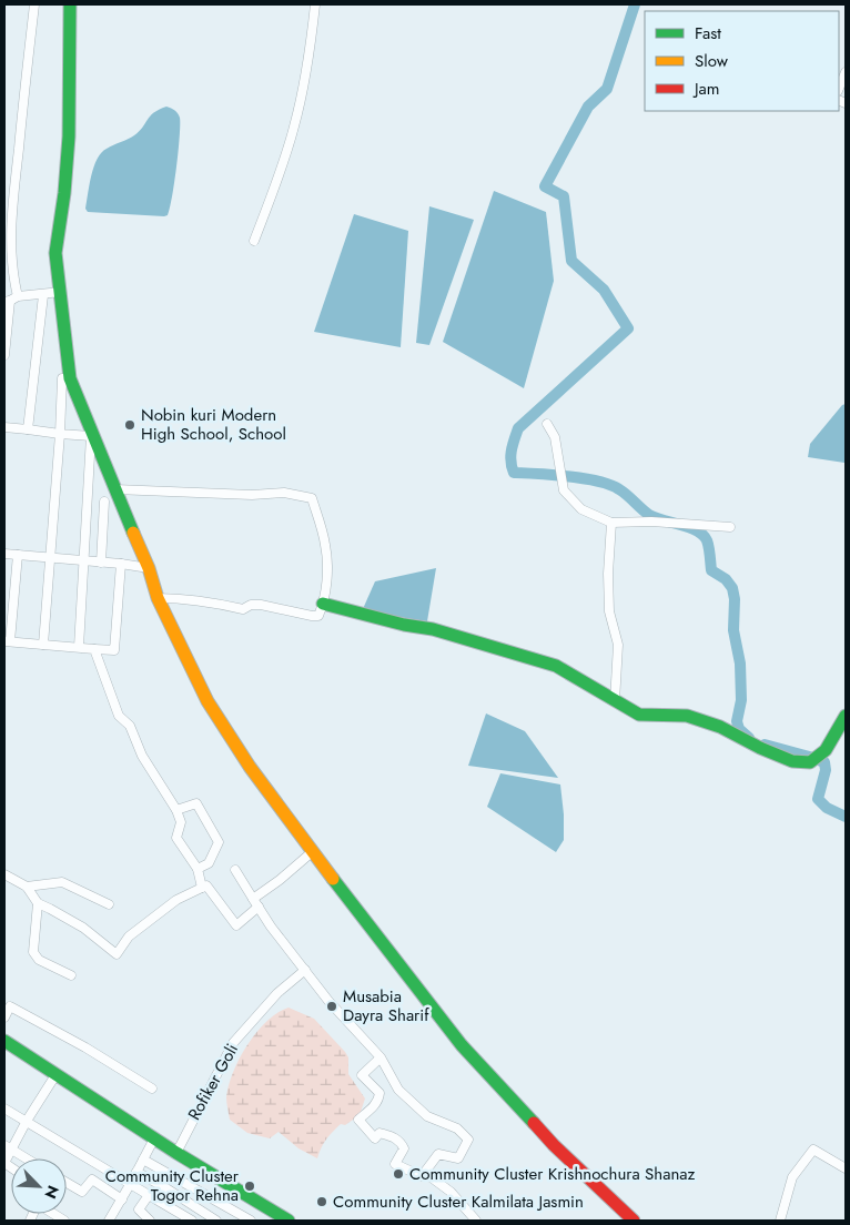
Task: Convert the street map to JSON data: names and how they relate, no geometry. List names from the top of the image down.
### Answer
{
  "streets": {
    "street": ["Rofiker Goli"]
  },
  "places": [
    "Nobin kuri Modern High School, School",
    "Musabia Dayra Sharif",
    "Community Cluster Krishnochura Shanaz",
    "Community Cluster Togor Rehna",
    "Community Cluster Kalmilata Jasmin"
  ],
  "legend": ["Fast", "Slow", "Jam"],
  "north": "bottom right"
}
